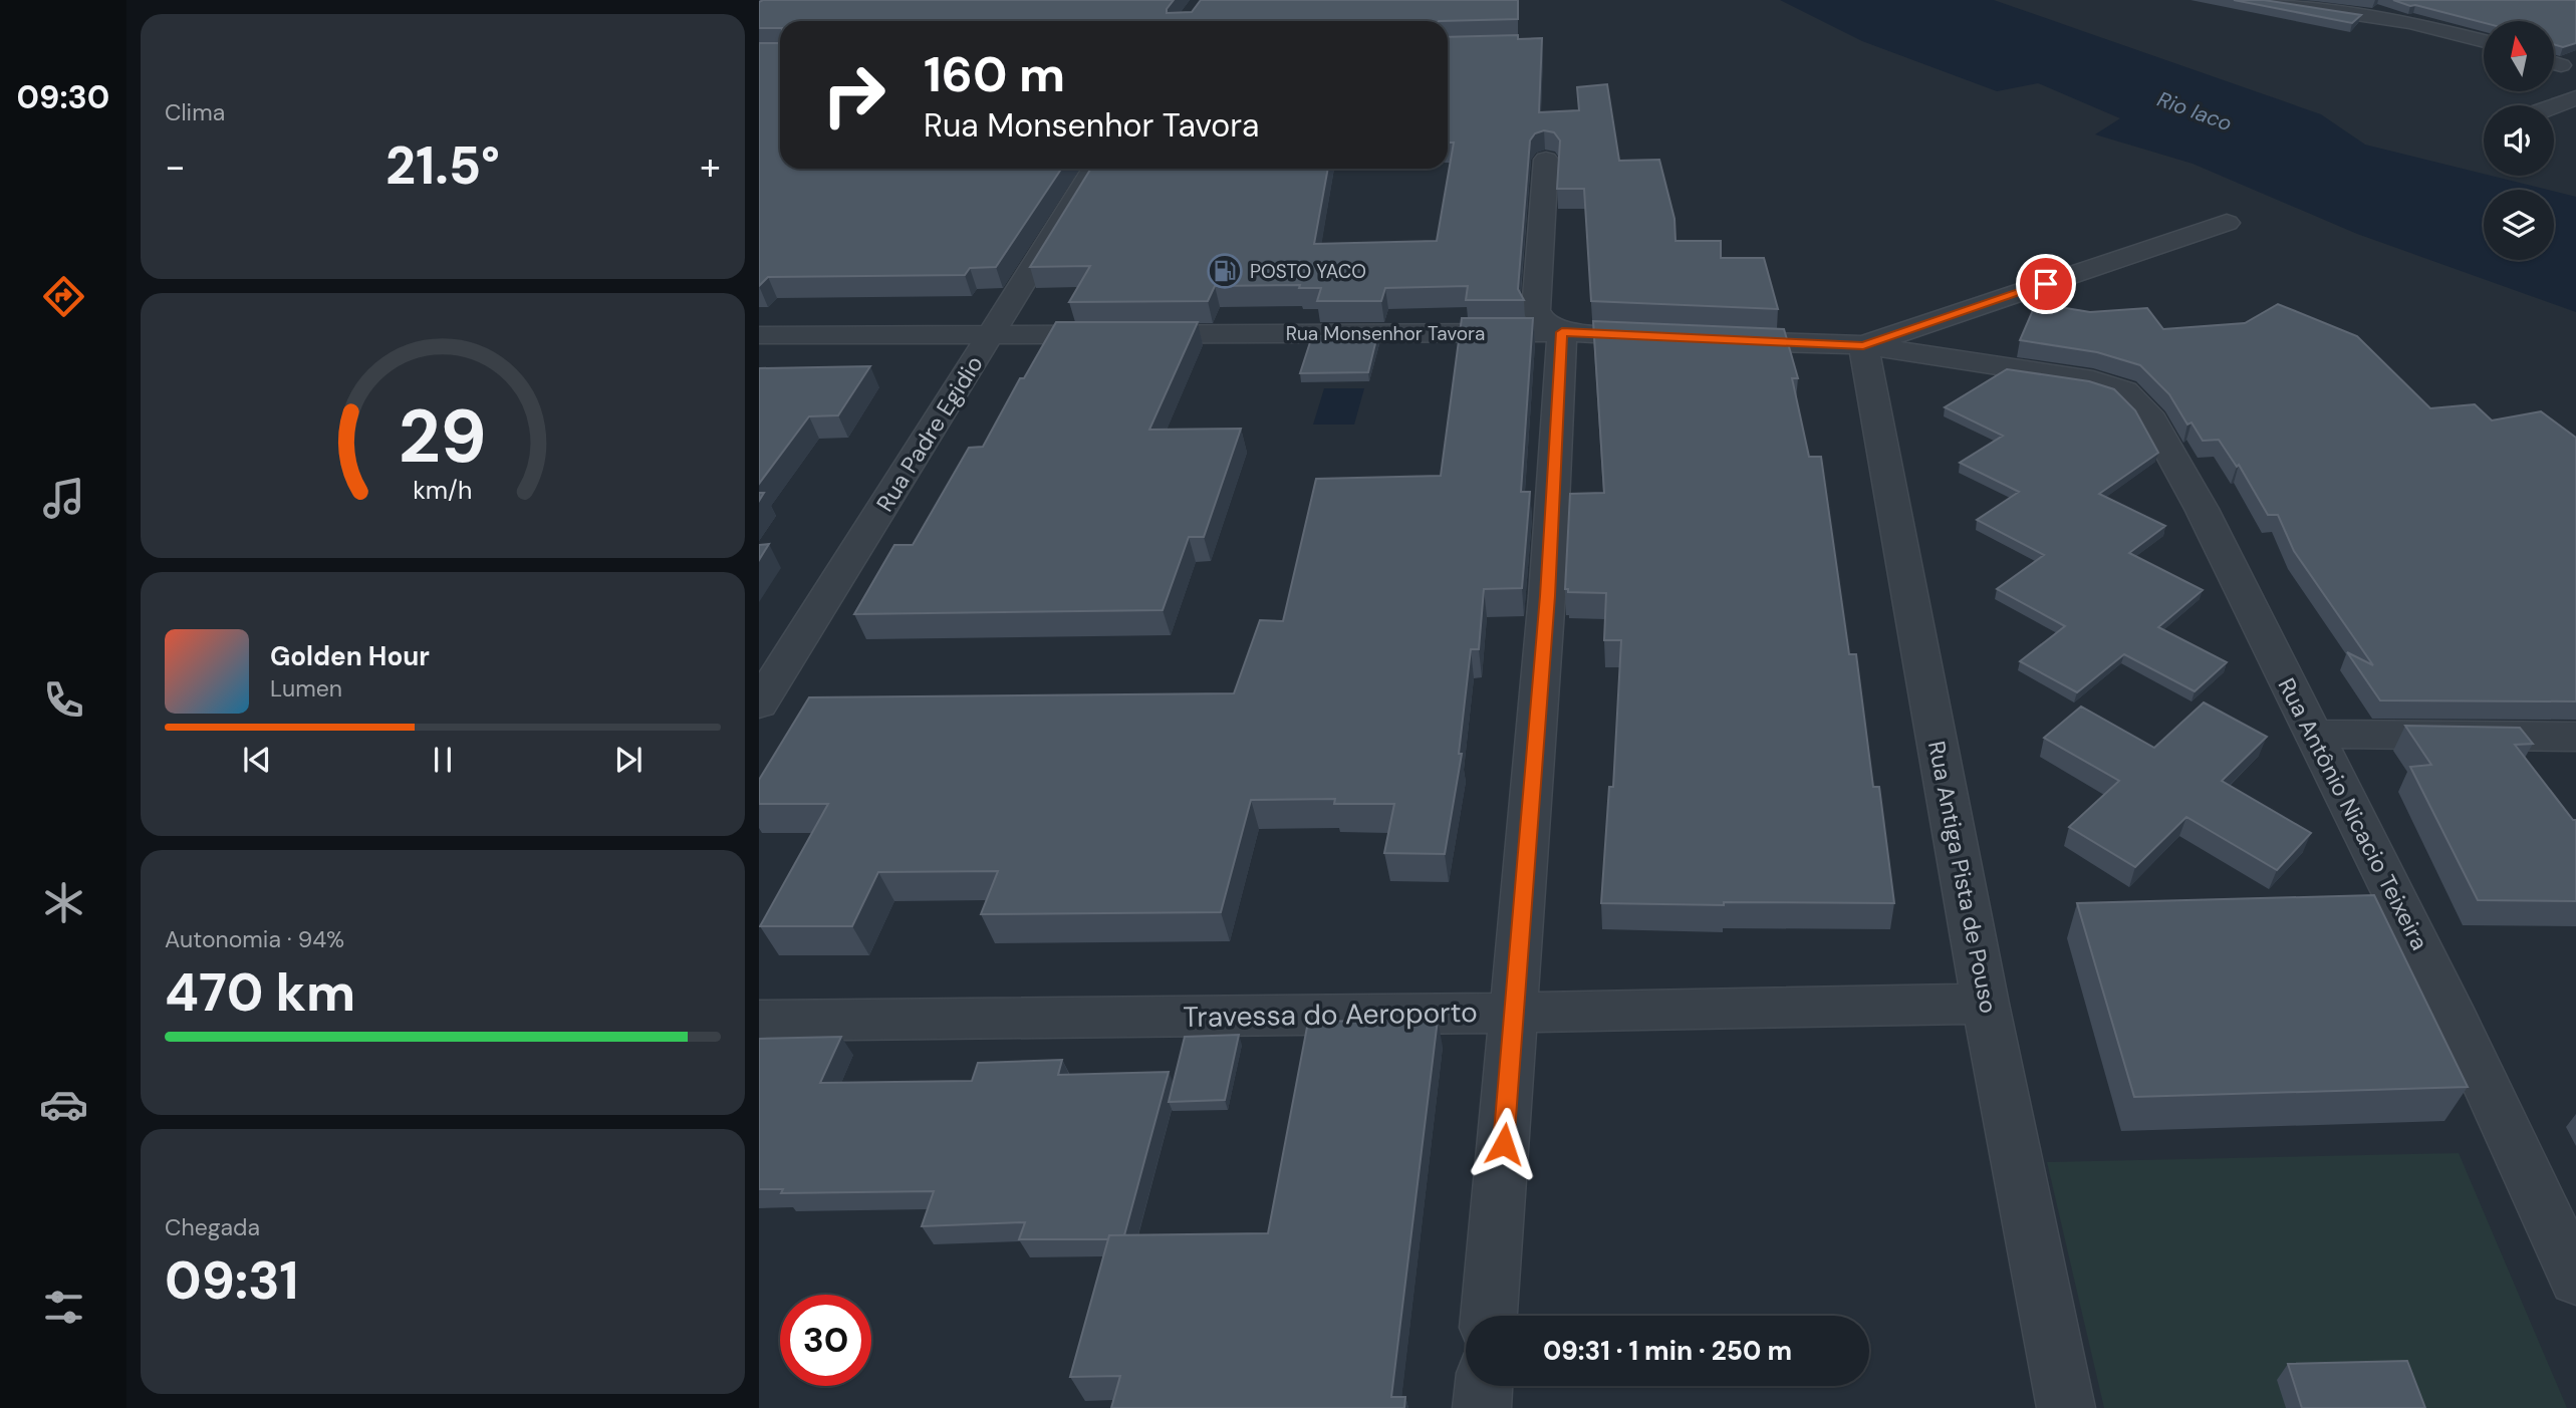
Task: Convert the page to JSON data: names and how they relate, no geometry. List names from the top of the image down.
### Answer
{
  "streets": {
    "street": [
      "Rua Monsenhor Tavora",
      "Rua Padre Egidio",
      "Rua Antônio Nicacio Teixeira",
      "Rua Antiga Pista de Pouso",
      "Travessa do Aeroporto"
    ]
  },
  "crossings": [
    ["Rua Monsenhor Tavora", "Rua Padre Egidio"],
    ["Rua Antônio Nicacio Teixeira", "Rua Antiga Pista de Pouso"],
    ["Rua Antiga Pista de Pouso", "Travessa do Aeroporto"]
  ],
  "water": ["Rio Iaco"],
  "places": {
    "fuel station": ["POSTO YACO"]
  },
  "north": "top",
  "page": {
    "tabs": "09:30",
    "tile": [
      "Clima",
      ["Autonomia · 94%", "470 km"],
      ["Chegada", "09:31"]
    ],
    "turn": ["160 m", "Rua Monsenhor Tavora"],
    "heat": ["−", "21.5°", "+"],
    "song": ["Golden Hour", "Lumen"],
    "limit": "30",
    "trip": "09:31 · 1 min · 250 m",
    "gauge": ["29", "km/h"]
  }
}
